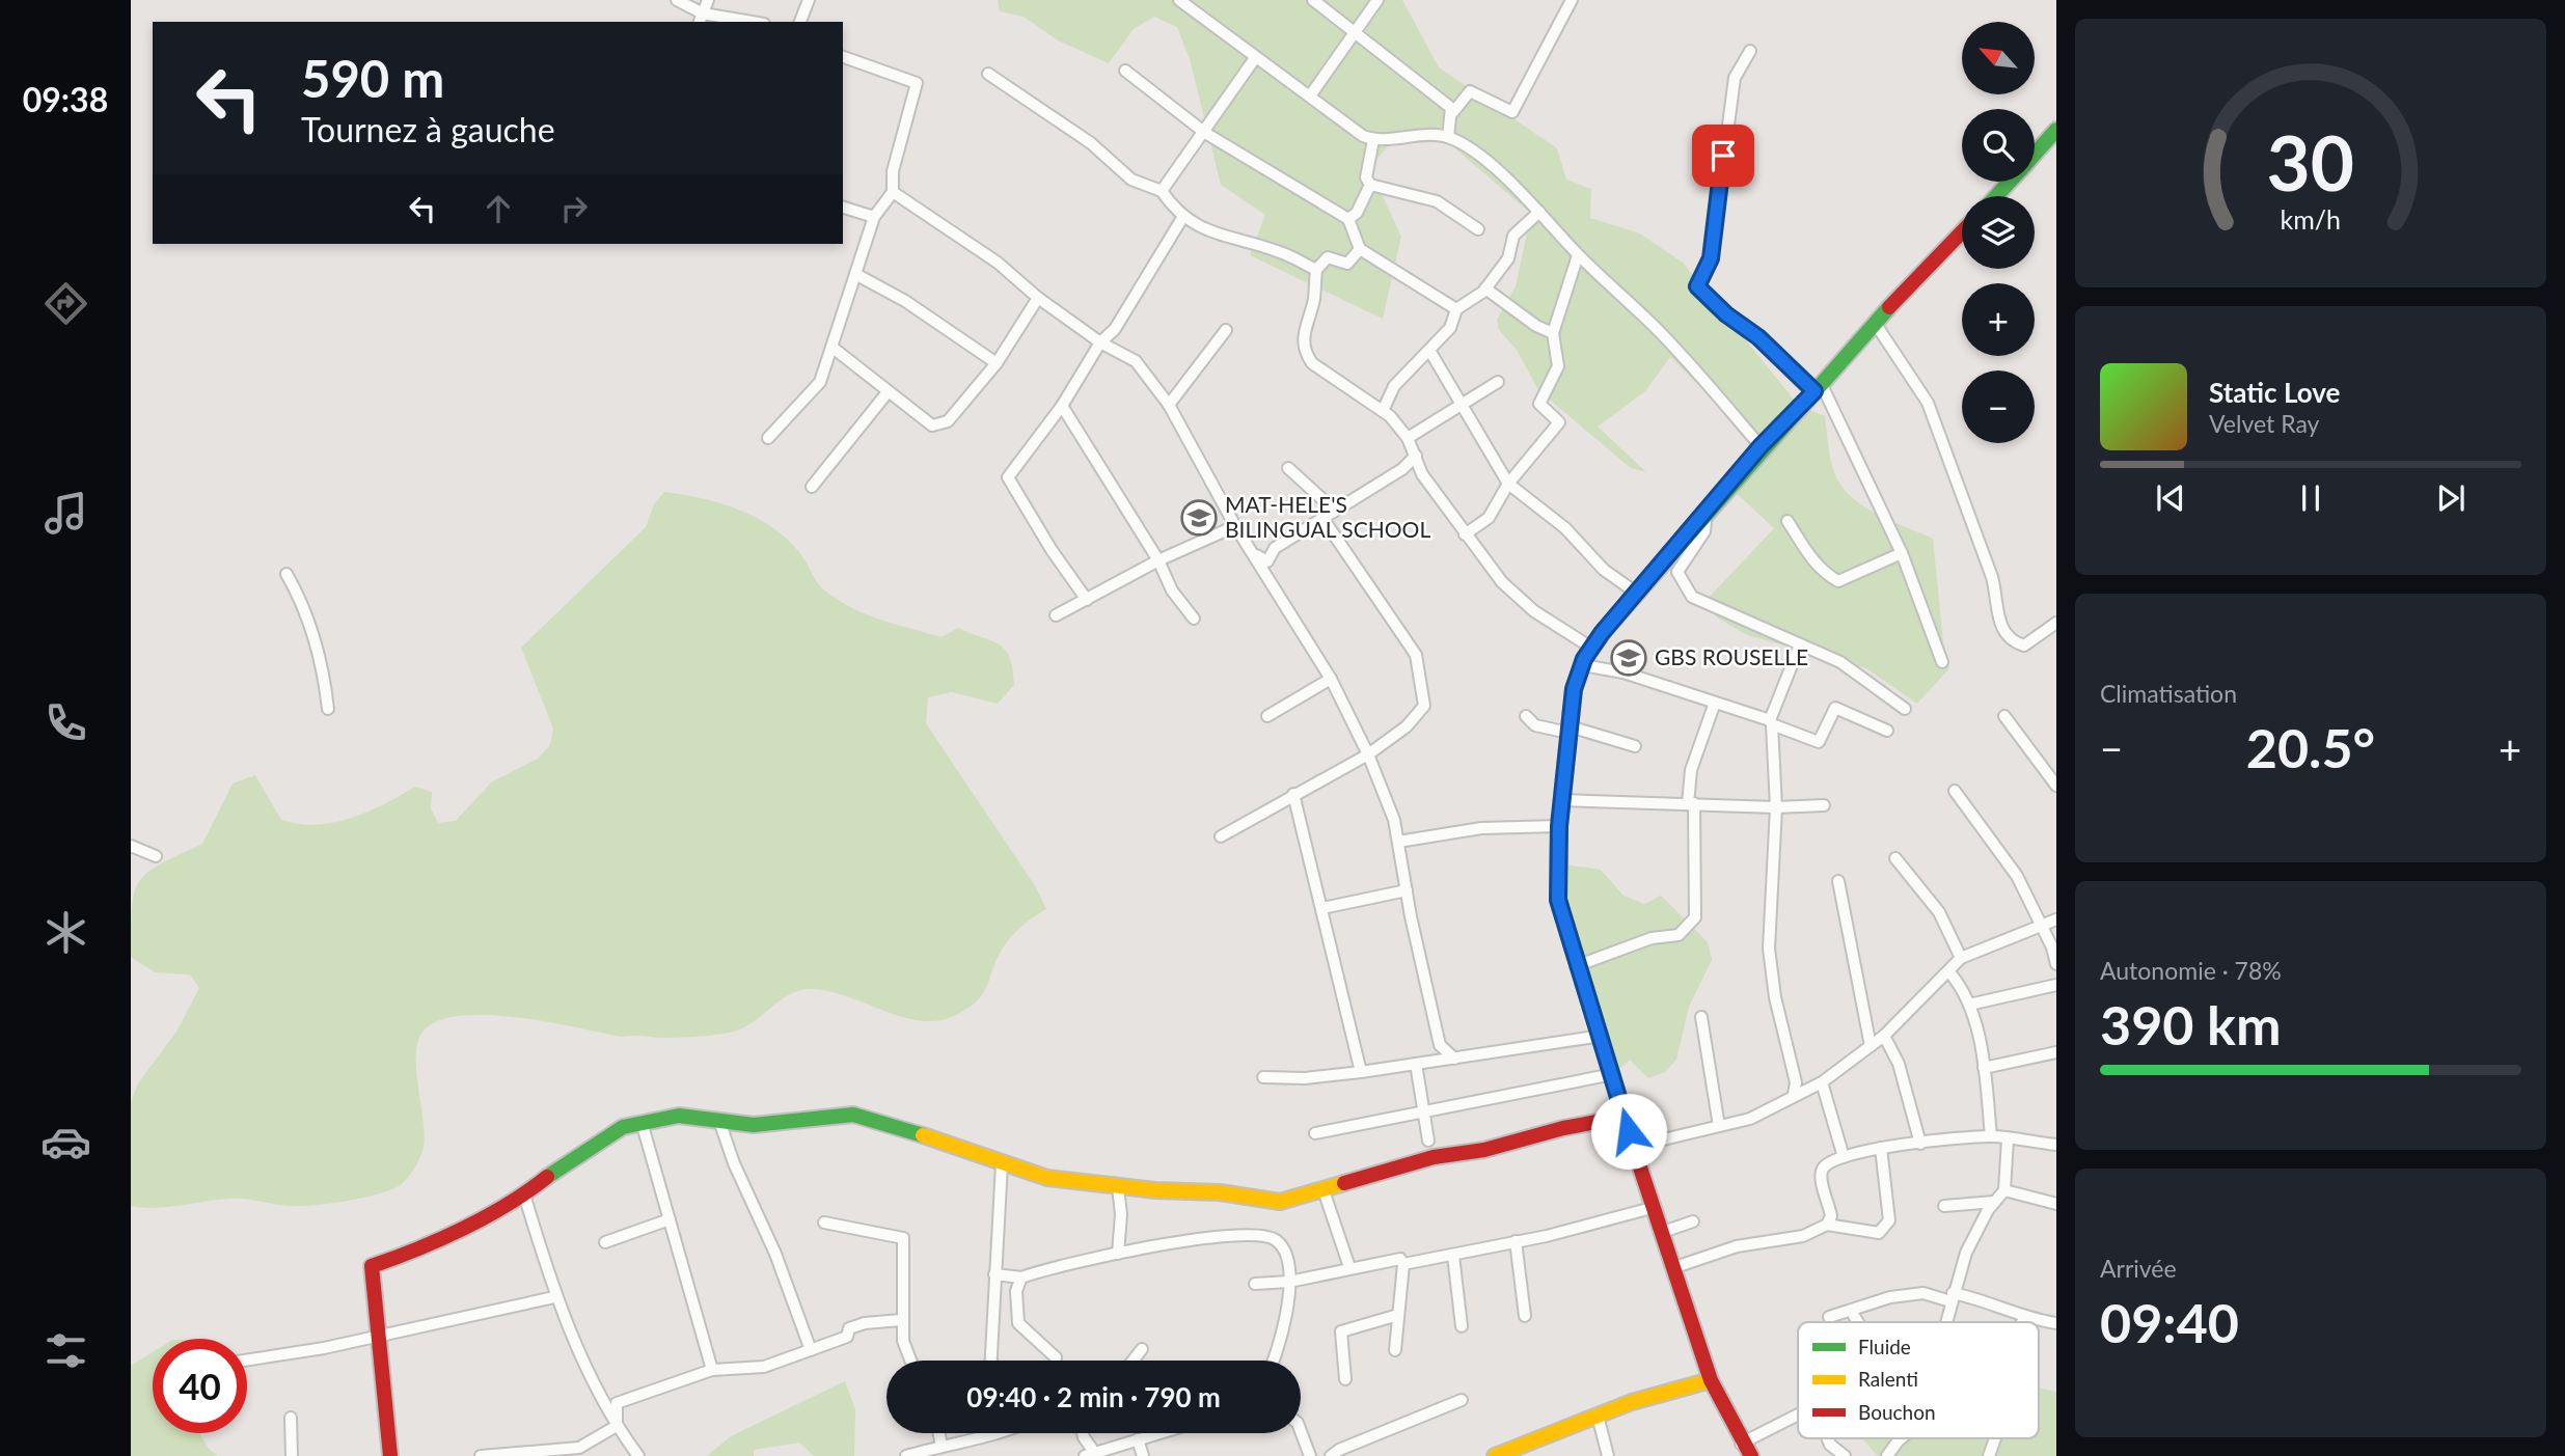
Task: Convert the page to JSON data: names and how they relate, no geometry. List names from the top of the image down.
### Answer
{
  "places": {
    "school or university": ["MAT-HELE'S BILINGUAL SCHOOL", "GBS ROUSELLE"]
  },
  "legend": ["Fluide", "Ralenti", "Bouchon"],
  "north": "top left",
  "page": {
    "tabs": "09:38",
    "map_buttons": ["+", "−"],
    "turn": ["590 m", "Tournez à gauche"],
    "song": ["Static Love", "Velvet Ray"],
    "tile": [
      "Climatisation",
      ["Autonomie · 78%", "390 km"],
      ["Arrivée", "09:40"]
    ],
    "heat": ["−", "20.5°", "+"],
    "limit": "40",
    "trip": "09:40 · 2 min · 790 m",
    "gauge": ["30", "km/h"]
  }
}
